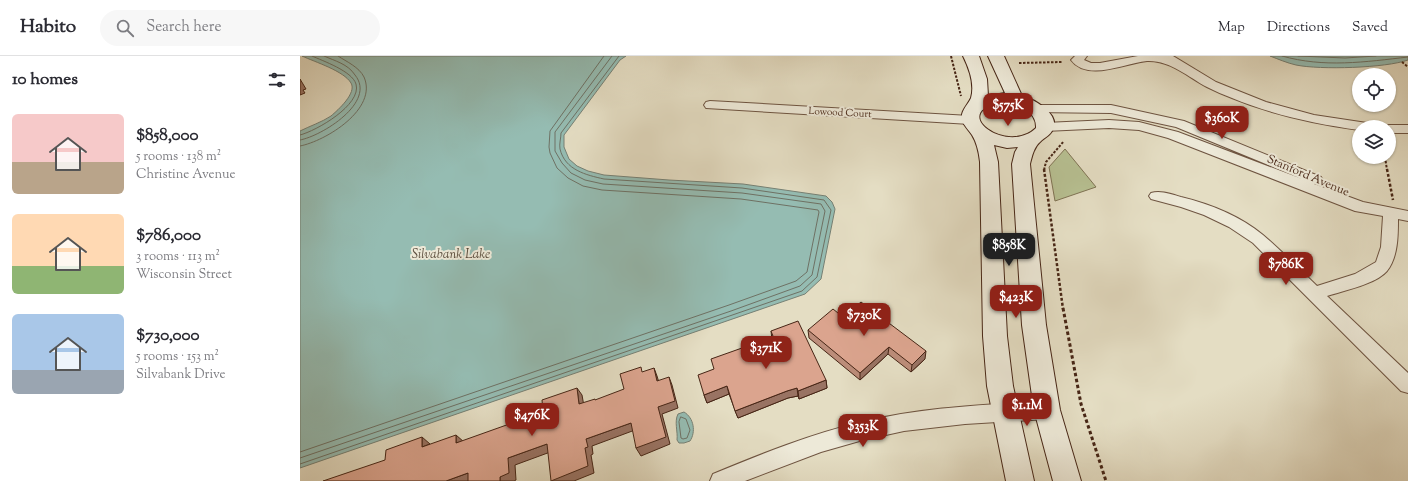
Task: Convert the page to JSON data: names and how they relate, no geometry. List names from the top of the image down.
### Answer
{
  "streets": {
    "street": ["Lowood Court", "Stanford Avenue"]
  },
  "crossings": [
    ["Lowood Court", "Stanford Avenue"]
  ],
  "water": ["Silvabank Lake"],
  "page": {
    "header": "Habito",
    "search": "Search here",
    "nav": ["Map", "Directions", "Saved"],
    "heading": "10 homes",
    "price": [
      "$575K",
      "$360K",
      "$858K",
      "$786K",
      "$423K",
      "$730K",
      "$371K",
      "$1.1M",
      "$476K",
      "$353K"
    ],
    "list": [
      {
        "name": "$858,000",
        "note": "5 rooms · 138 m² · Christine Avenue"
      },
      {
        "name": "$786,000",
        "note": "3 rooms · 113 m² · Wisconsin Street"
      },
      {
        "name": "$730,000",
        "note": "5 rooms · 153 m² · Silvabank Drive"
      }
    ]
  }
}
